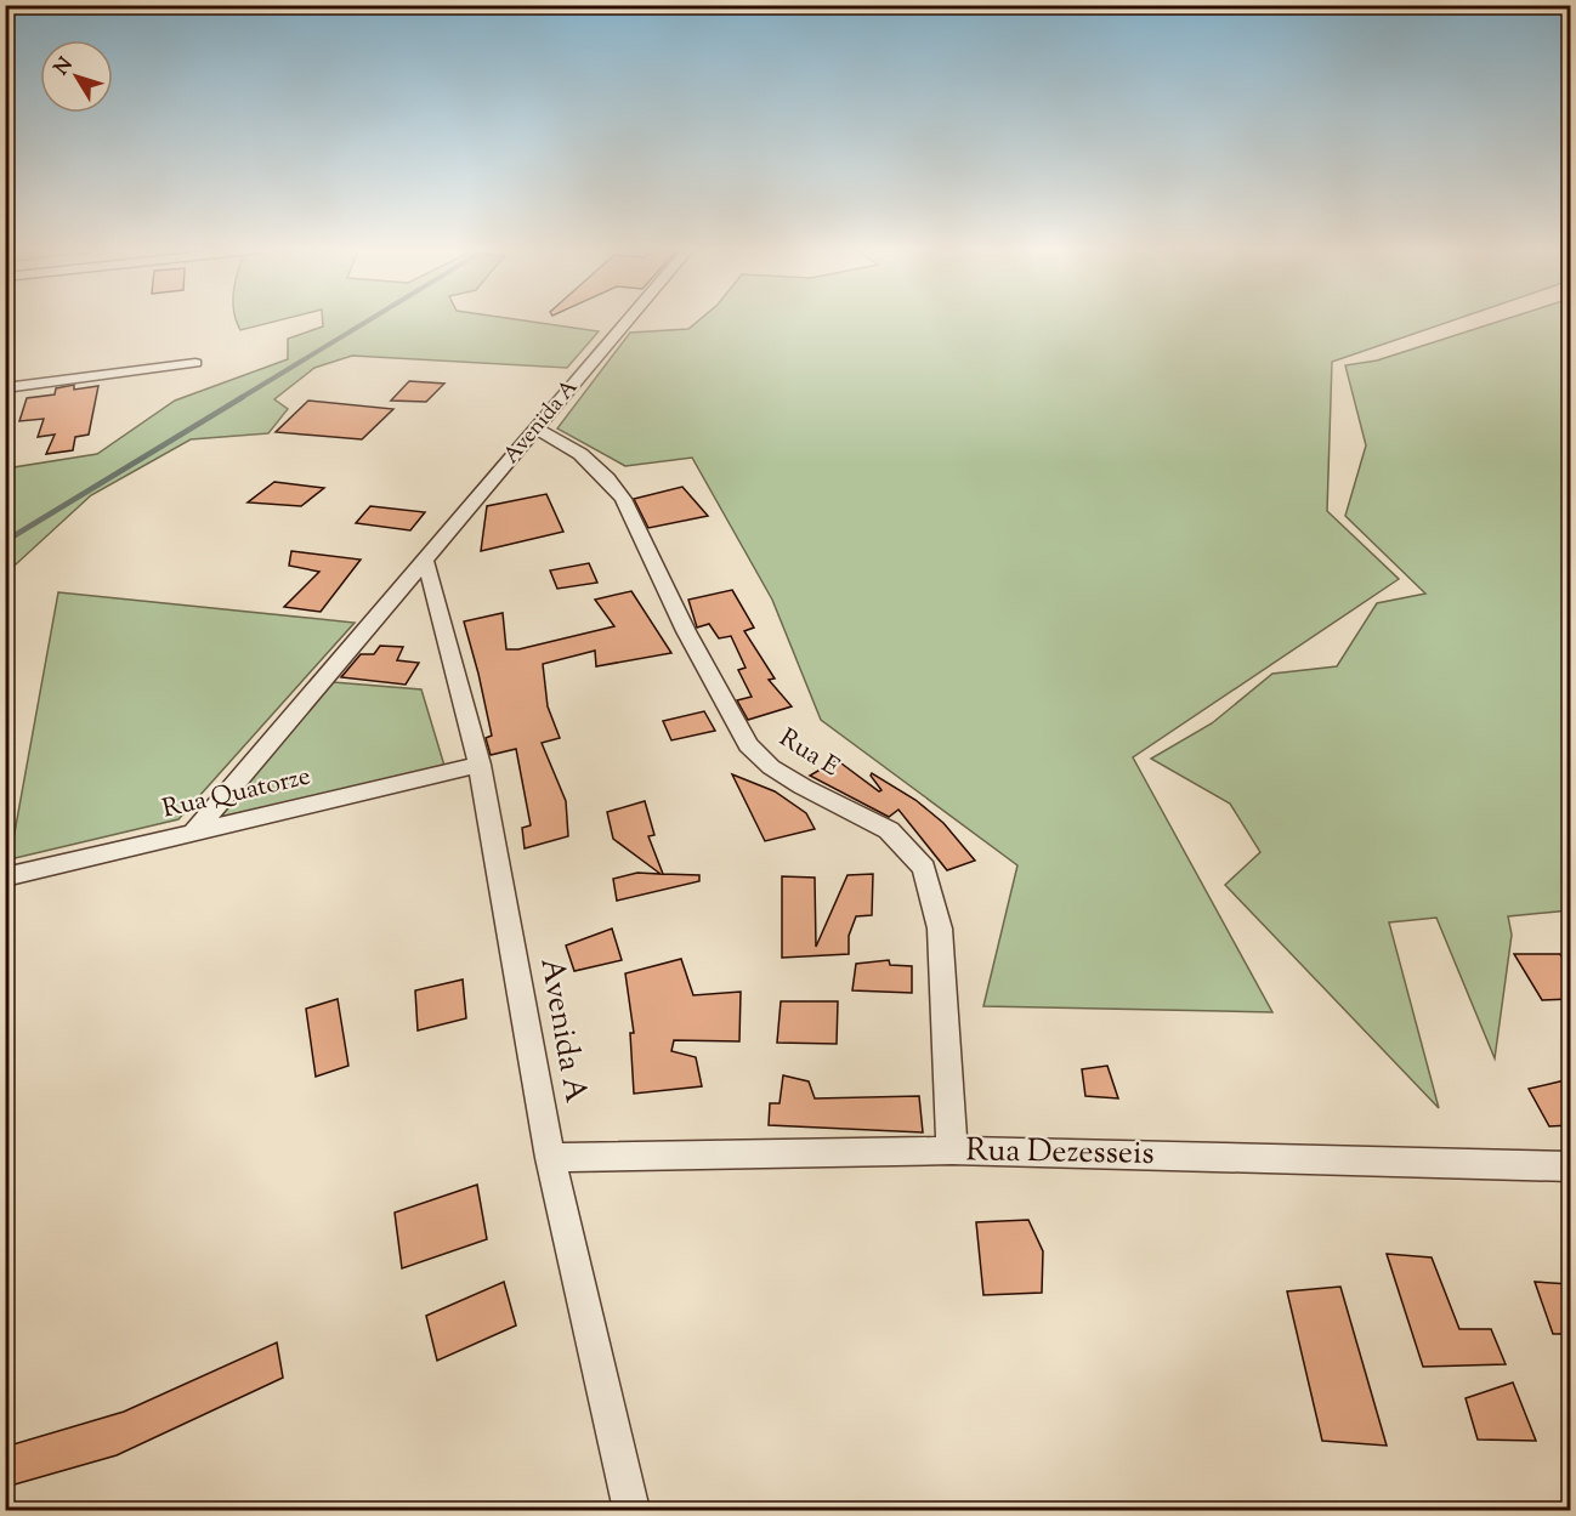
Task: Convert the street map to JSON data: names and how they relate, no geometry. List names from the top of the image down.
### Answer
{
  "streets": {
    "street": [
      "Avenida A",
      "Rua E",
      "Rua Quatorze",
      "Rua Dezesseis"
    ]
  },
  "crossings": [
    ["Avenida A", "Rua E"],
    ["Avenida A", "Rua Quatorze"],
    ["Avenida A", "Rua Dezesseis"],
    ["Rua E", "Rua Dezesseis"]
  ],
  "north": "top left"
}
